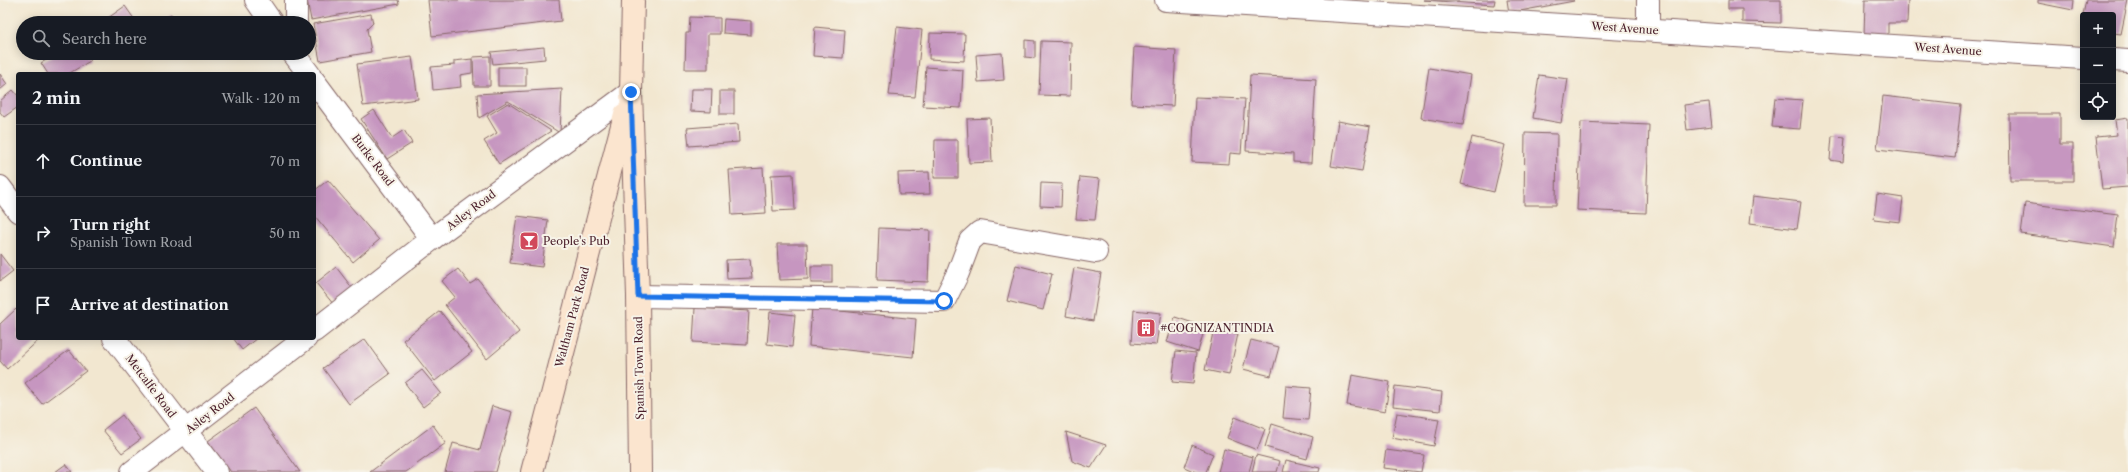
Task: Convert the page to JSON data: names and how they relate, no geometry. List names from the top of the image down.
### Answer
{
  "streets": {
    "main road": ["Waltham Park Road", "Spanish Town Road"],
    "street": [
      "West Avenue",
      "Burke Road",
      "Asley Road",
      "Metcalfe Road"
    ]
  },
  "crossings": [
    ["Burke Road", "Asley Road"],
    ["Asley Road", "Waltham Park Road"],
    ["Asley Road", "Spanish Town Road"],
    ["Asley Road", "Metcalfe Road"],
    ["Waltham Park Road", "Spanish Town Road"]
  ],
  "places": {
    "bar": ["People's Pub"],
    "building": ["#COGNIZANTINDIA"]
  },
  "page": {
    "map_buttons": ["+", "−"],
    "search": "Search here",
    "heading": ["2 min", "Walk · 120 m"],
    "list": [
      ["Continue", "70 m"],
      ["Turn right", "Spanish Town Road", "50 m"],
      "Arrive at destination"
    ]
  }
}
